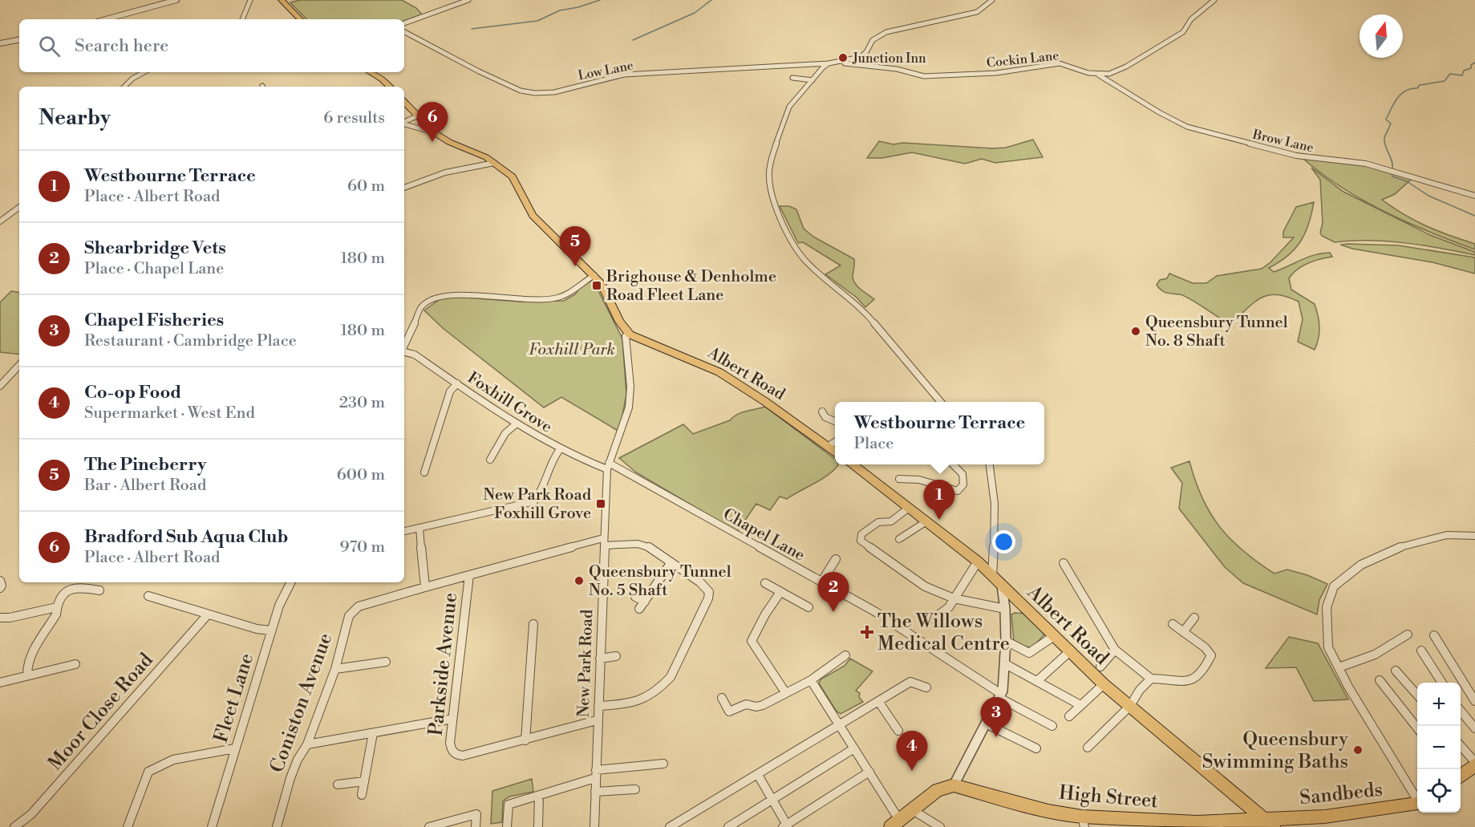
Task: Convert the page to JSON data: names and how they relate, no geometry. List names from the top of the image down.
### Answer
{
  "streets": {
    "main road": ["Albert Road", "Sandbeds", "High Street"],
    "street": [
      "Cockin Lane",
      "Low Lane",
      "Brow Lane",
      "Foxhill Grove",
      "Chapel Lane",
      "New Park Road",
      "Parkside Avenue",
      "Fleet Lane",
      "Coniston Avenue",
      "Moor Close Road"
    ]
  },
  "crossings": [
    ["Cockin Lane", "Low Lane"],
    ["Cockin Lane", "Brow Lane"],
    ["Albert Road", "New Park Road"],
    ["Albert Road", "Sandbeds"],
    ["Albert Road", "High Street"],
    ["Foxhill Grove", "Chapel Lane"],
    ["Foxhill Grove", "New Park Road"],
    ["Chapel Lane", "New Park Road"],
    ["New Park Road", "Parkside Avenue"],
    ["Sandbeds", "High Street"]
  ],
  "parks": ["Foxhill Park"],
  "places": {
    "other": [
      "Junction Inn",
      "Queensbury Tunnel No. 8 Shaft",
      "Queensbury Tunnel No. 5 Shaft",
      "Queensbury Swimming Baths"
    ],
    "transit": ["Brighouse & Denholme Road Fleet Lane", "New Park Road Foxhill Grove"],
    "health": ["The Willows Medical Centre"]
  },
  "north": "top",
  "page": {
    "search": "Search here",
    "heading": ["Nearby", "6 results"],
    "pins": [
      "6",
      "5",
      "1",
      "2",
      "3",
      "4"
    ],
    "list": [
      {
        "mark": "1",
        "name": "Westbourne Terrace",
        "note": "Place · Albert Road",
        "value": "60 m"
      },
      {
        "mark": "2",
        "name": "Shearbridge Vets",
        "note": "Place · Chapel Lane",
        "value": "180 m"
      },
      {
        "mark": "3",
        "name": "Chapel Fisheries",
        "note": "Restaurant · Cambridge Place",
        "value": "180 m"
      },
      {
        "mark": "4",
        "name": "Co-op Food",
        "note": "Supermarket · West End",
        "value": "230 m"
      },
      {
        "mark": "5",
        "name": "The Pineberry",
        "note": "Bar · Albert Road",
        "value": "600 m"
      },
      {
        "mark": "6",
        "name": "Bradford Sub Aqua Club",
        "note": "Place · Albert Road",
        "value": "970 m"
      }
    ],
    "popup": ["Westbourne Terrace", "Place"],
    "map_buttons": ["+", "−"]
  }
}
